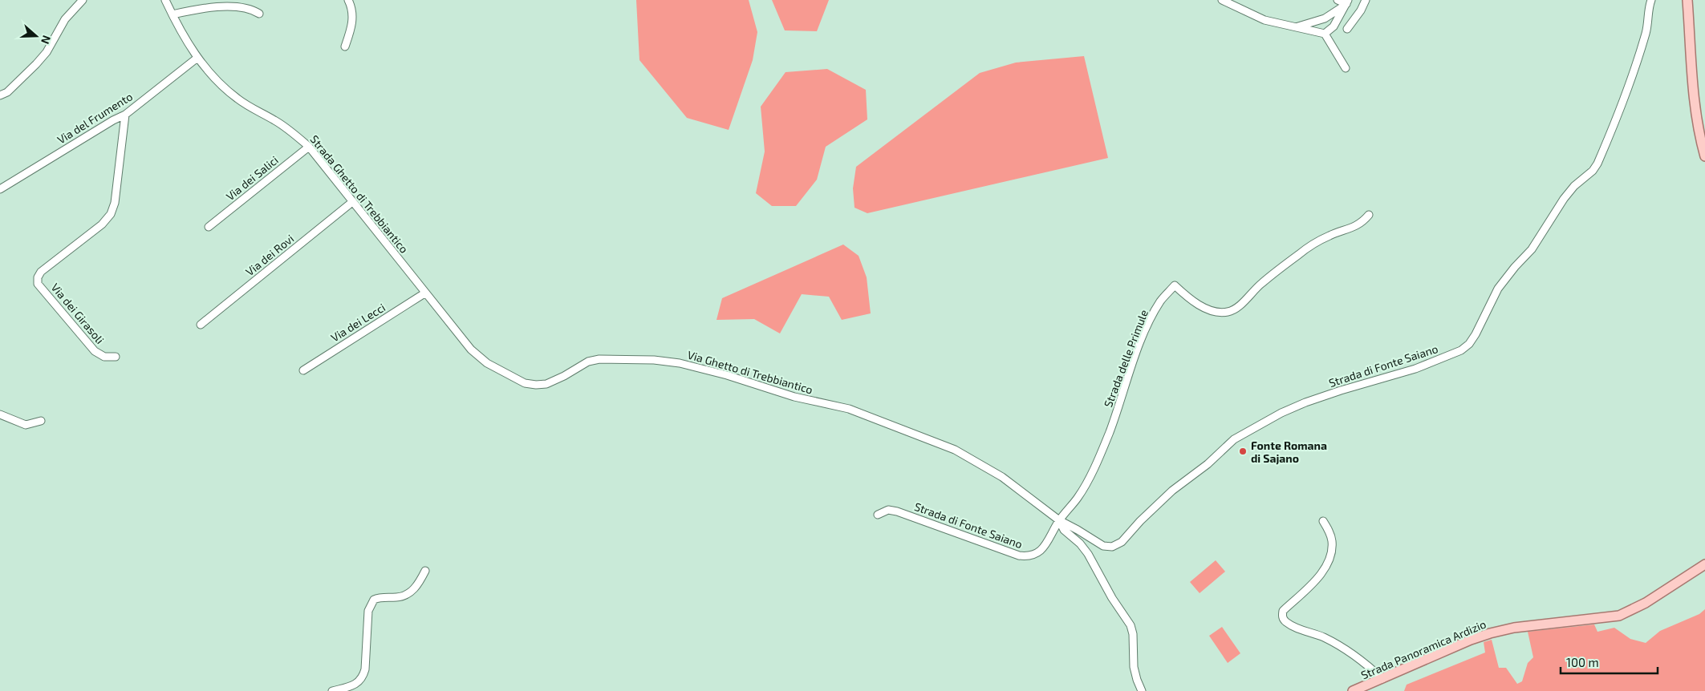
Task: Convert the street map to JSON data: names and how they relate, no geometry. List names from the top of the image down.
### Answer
{
  "streets": {
    "main road": ["Strada Panoramica Ardizio"],
    "street": [
      "Via del Frumento",
      "Via dei Salici",
      "Strada Ghetto di Trebbiantico",
      "Via dei Rovi",
      "Via dei Girasoli",
      "Via dei Lecci",
      "Strada delle Primule",
      "Strada di Fonte Saiano",
      "Via Ghetto di Trebbiantico"
    ]
  },
  "crossings": [
    ["Via del Frumento", "Strada Ghetto di Trebbiantico"],
    ["Via del Frumento", "Via dei Girasoli"],
    ["Via dei Salici", "Strada Ghetto di Trebbiantico"],
    ["Strada Ghetto di Trebbiantico", "Via dei Rovi"],
    ["Strada Ghetto di Trebbiantico", "Via dei Lecci"],
    ["Strada Ghetto di Trebbiantico", "Via Ghetto di Trebbiantico"],
    ["Via dei Lecci", "Via Ghetto di Trebbiantico"],
    ["Strada delle Primule", "Strada di Fonte Saiano"],
    ["Strada delle Primule", "Via Ghetto di Trebbiantico"],
    ["Strada di Fonte Saiano", "Via Ghetto di Trebbiantico"]
  ],
  "places": ["Fonte Romana di Sajano"],
  "scale_bar": "100 m",
  "north": "right"
}
